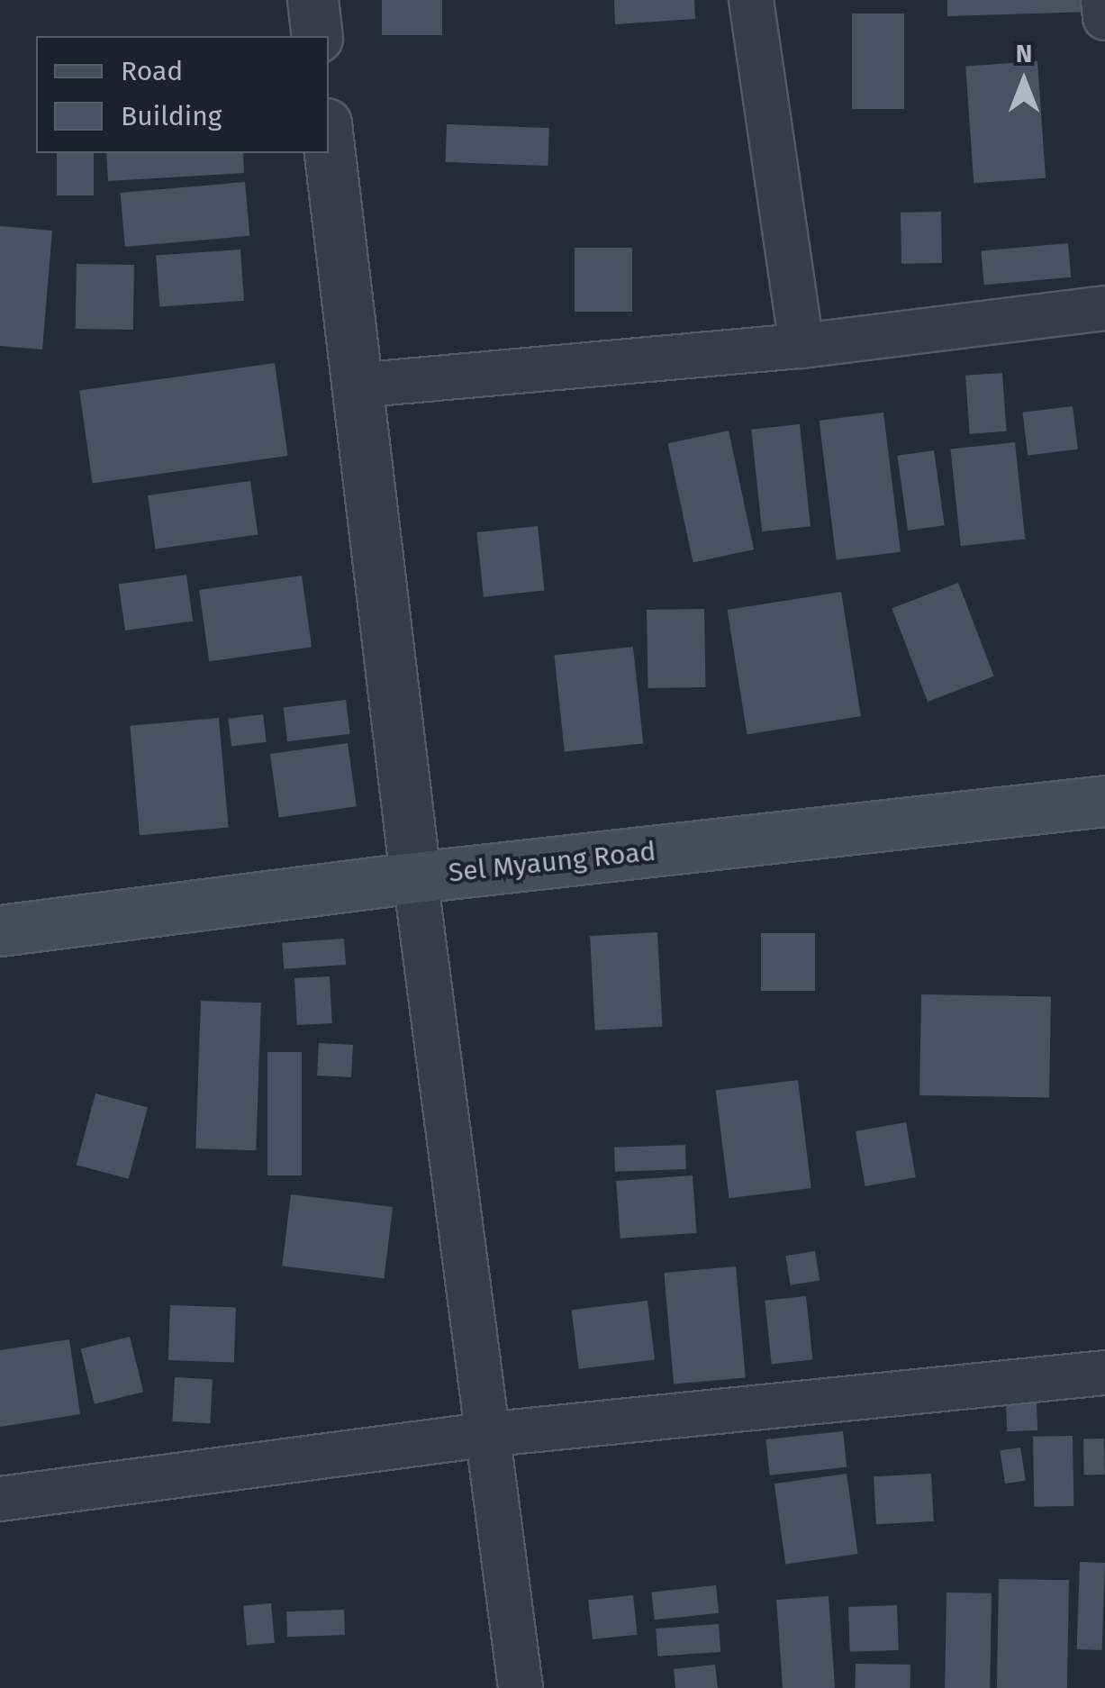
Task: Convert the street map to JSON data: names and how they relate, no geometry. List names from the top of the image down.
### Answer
{
  "streets": {
    "main road": ["Sel Myaung Road"]
  },
  "legend": ["Road", "Building"],
  "north": "top"
}
